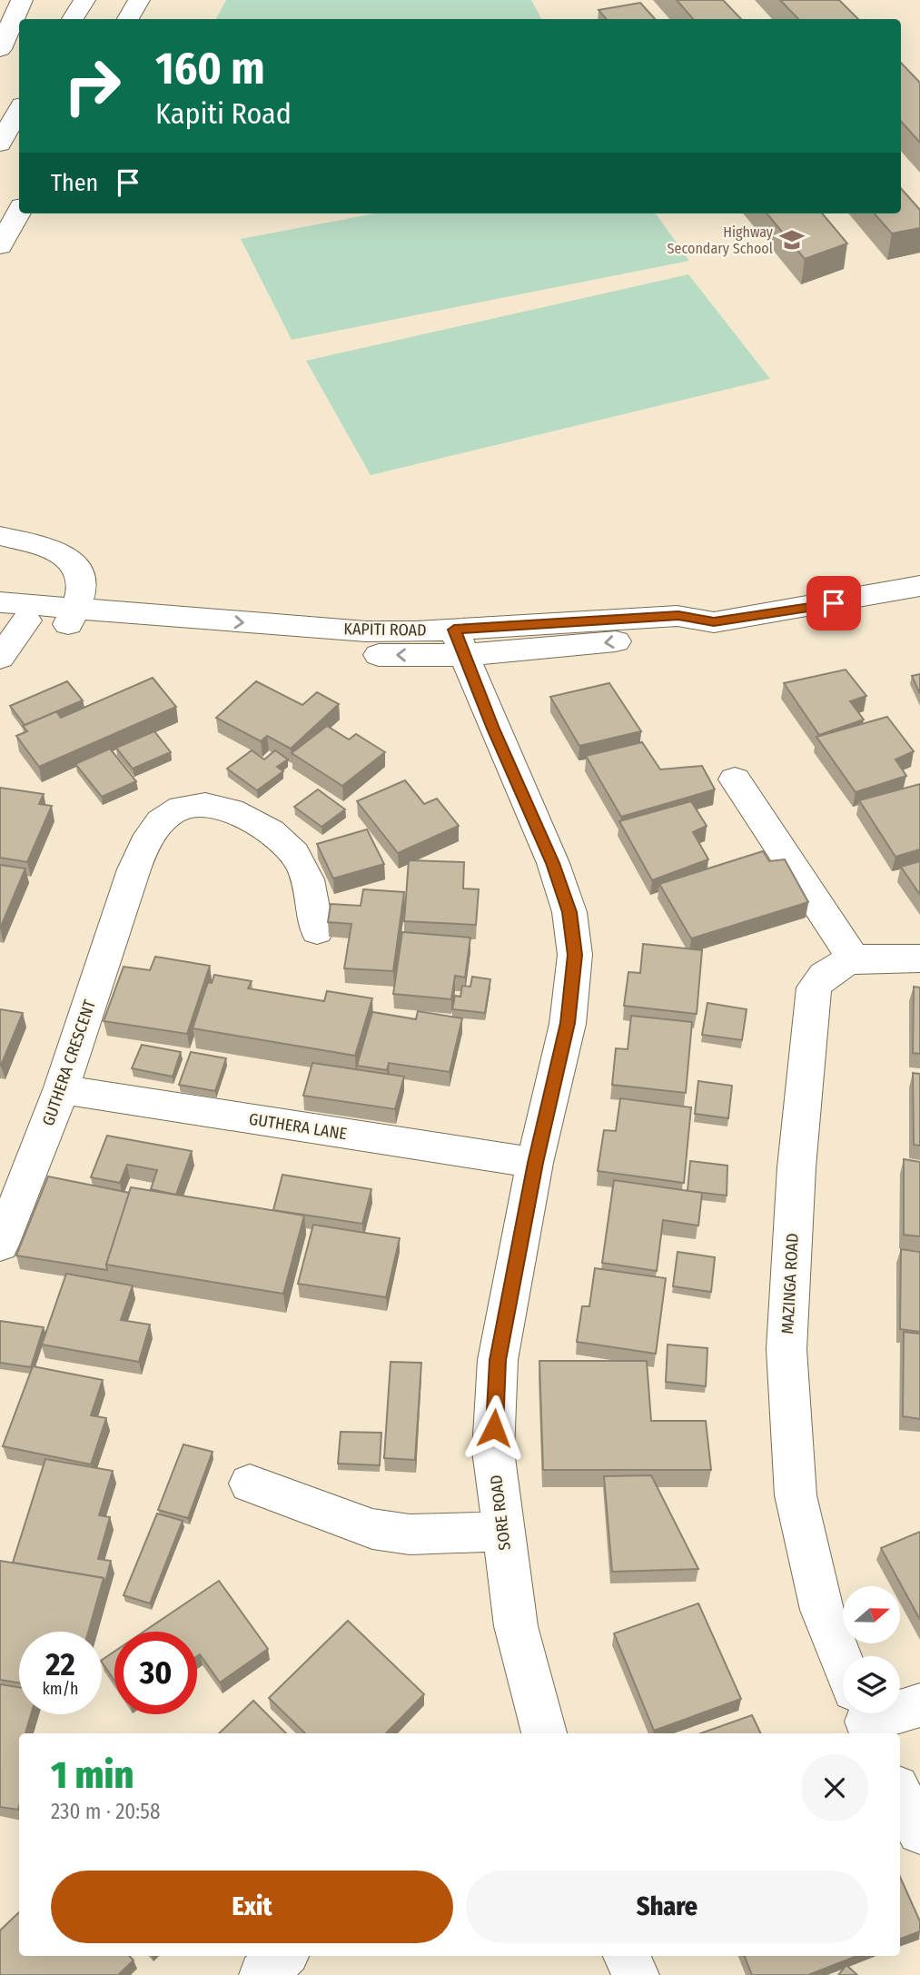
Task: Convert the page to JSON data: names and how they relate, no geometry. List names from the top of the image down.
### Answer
{
  "streets": {
    "main road": [
      "GUTHERA CRESCENT",
      "GUTHERA LANE",
      "MAZINGA ROAD",
      "SORE ROAD"
    ]
  },
  "crossings": [
    ["GUTHERA CRESCENT", "GUTHERA LANE"],
    ["GUTHERA LANE", "SORE ROAD"]
  ],
  "places": {
    "school or university": ["Highway Secondary School"]
  },
  "north": "right",
  "page": {
    "turn": ["160 m", "Kapiti Road"],
    "then": "Then",
    "speed": "22 km/h",
    "limit": "30",
    "heading": ["1 min", "230 m · 20:58"],
    "buttons": ["Exit", "Share"]
  }
}
